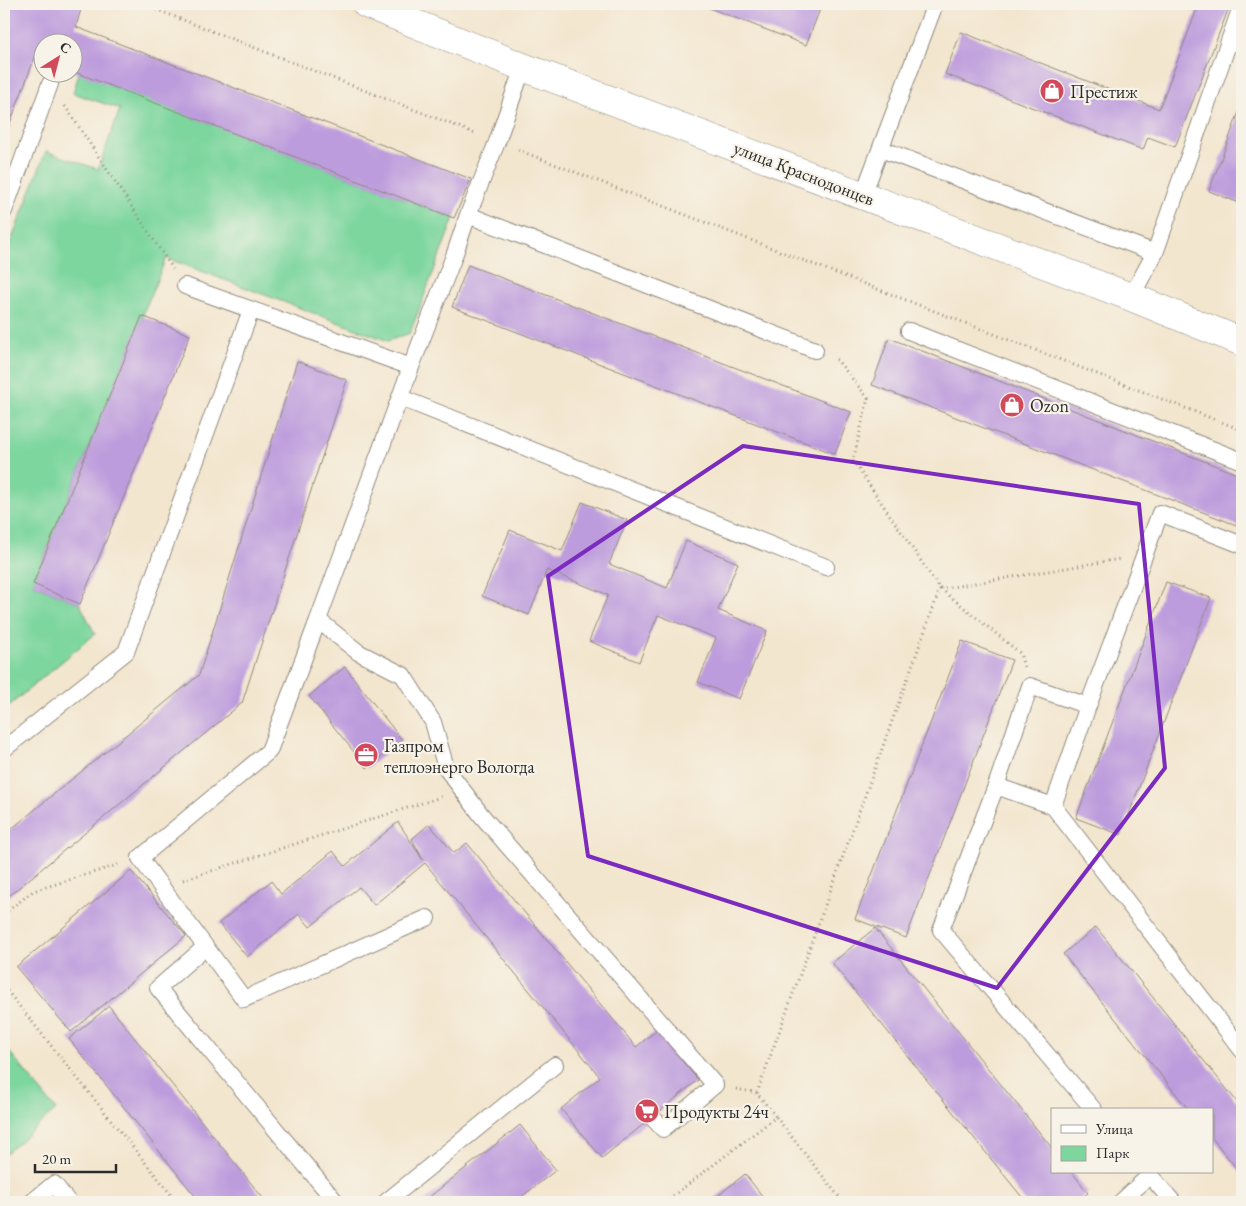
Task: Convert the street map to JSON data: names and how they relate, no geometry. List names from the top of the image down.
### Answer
{
  "streets": {
    "main road": ["улица Краснодонцев"]
  },
  "places": {
    "shop": ["Престиж", "Ozon"],
    "office": ["Газпром теплоэнерго Вологда"],
    "supermarket": ["Продукты 24ч"]
  },
  "legend": ["Улица", "Парк"],
  "scale_bar": "20 m",
  "north": "top right"
}
